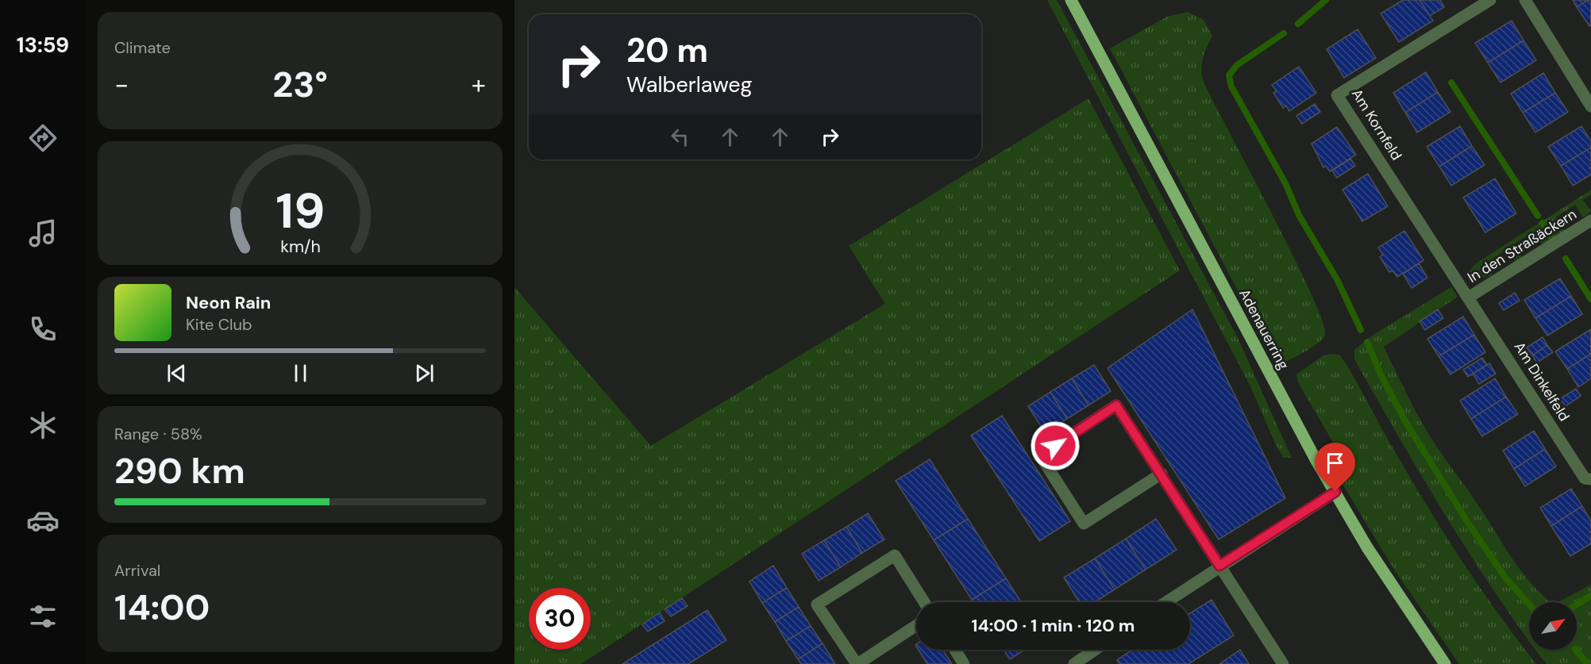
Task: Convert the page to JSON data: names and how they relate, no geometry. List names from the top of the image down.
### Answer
{
  "streets": {
    "main road": ["Adenauerring"],
    "street": ["Am Kornfeld", "In den Straßäckern", "Am Dinkelfeld"]
  },
  "crossings": [
    ["Am Kornfeld", "In den Straßäckern"],
    ["Am Kornfeld", "Am Dinkelfeld"],
    ["In den Straßäckern", "Am Dinkelfeld"]
  ],
  "north": "top right",
  "page": {
    "tabs": "13:59",
    "tile": [
      "Climate",
      ["Range · 58%", "290 km"],
      ["Arrival", "14:00"]
    ],
    "turn": ["20 m", "Walberlaweg"],
    "heat": ["−", "23°", "+"],
    "song": ["Neon Rain", "Kite Club"],
    "limit": "30",
    "trip": "14:00 · 1 min · 120 m",
    "gauge": ["19", "km/h"]
  }
}
